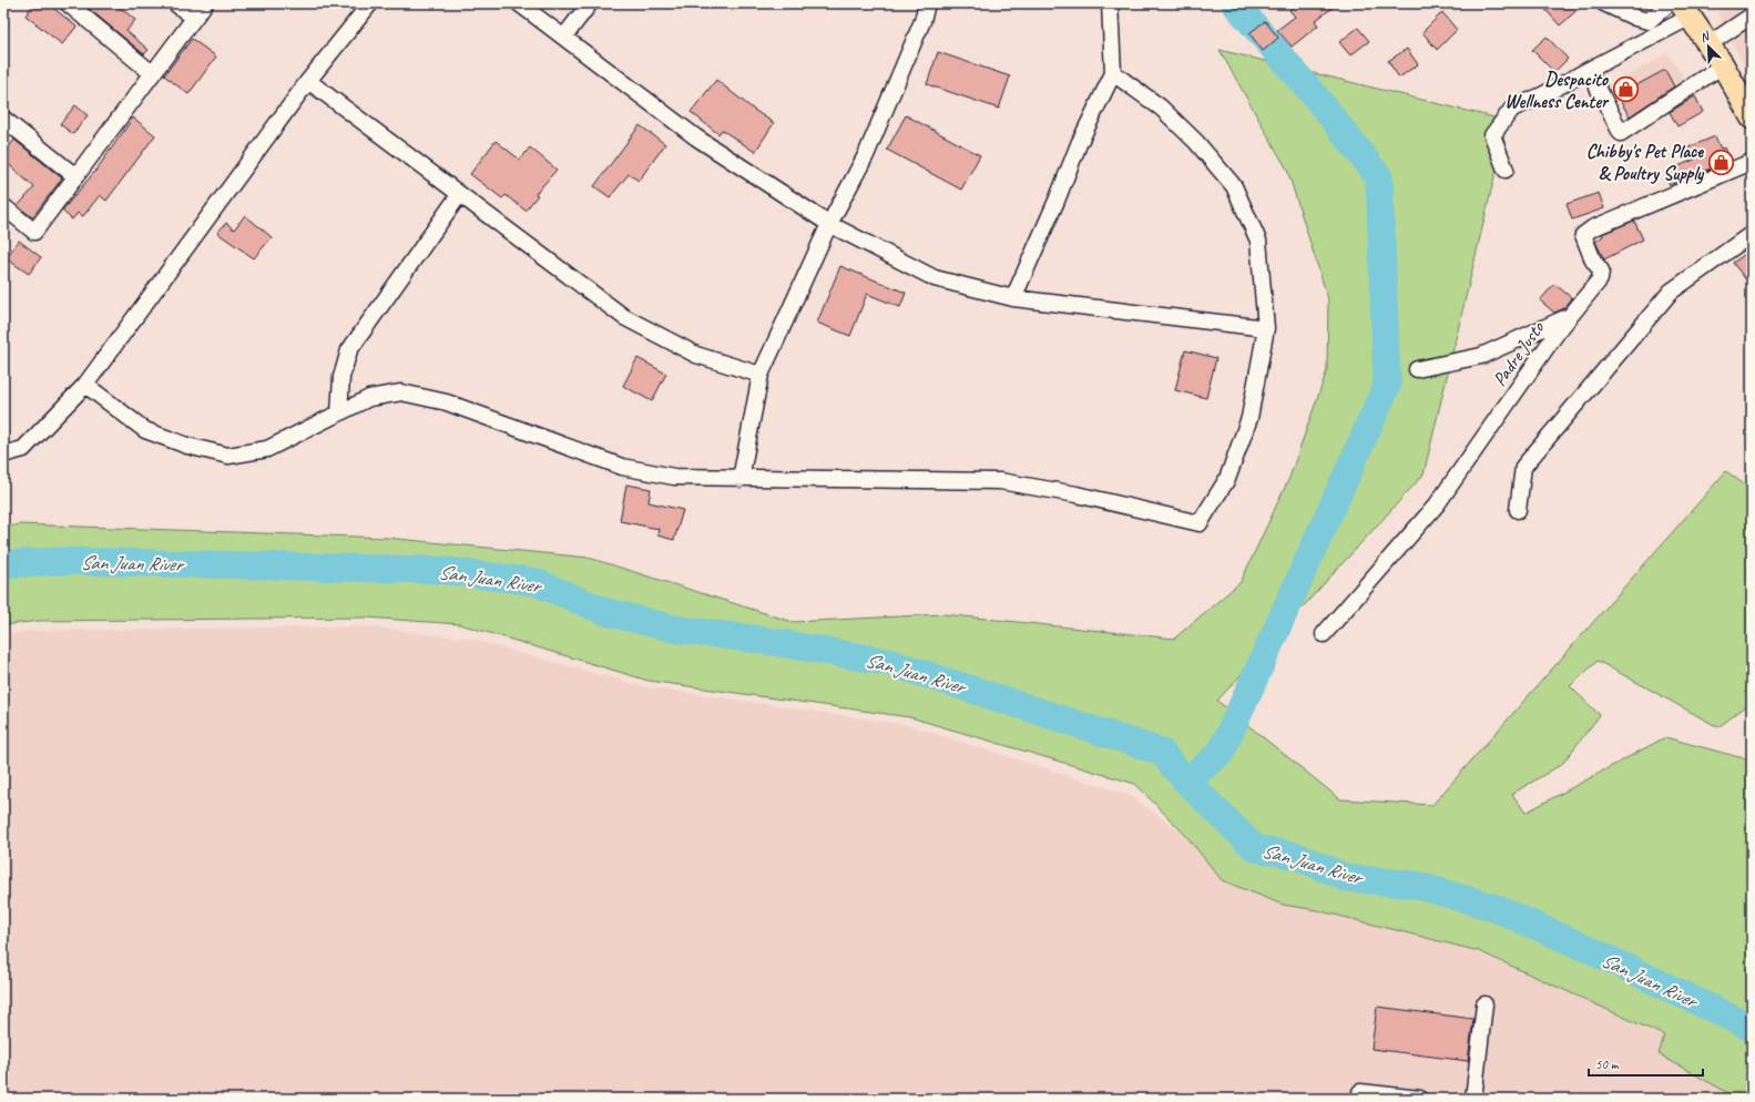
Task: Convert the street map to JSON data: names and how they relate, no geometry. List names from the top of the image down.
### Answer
{
  "streets": {
    "street": ["Padre Justo"]
  },
  "water": ["San Juan River"],
  "places": {
    "shop": ["Despacito Wellness Center", "Chibby's Pet Place & Poultry Supply"]
  },
  "scale_bar": "50 m",
  "north": "top left"
}
